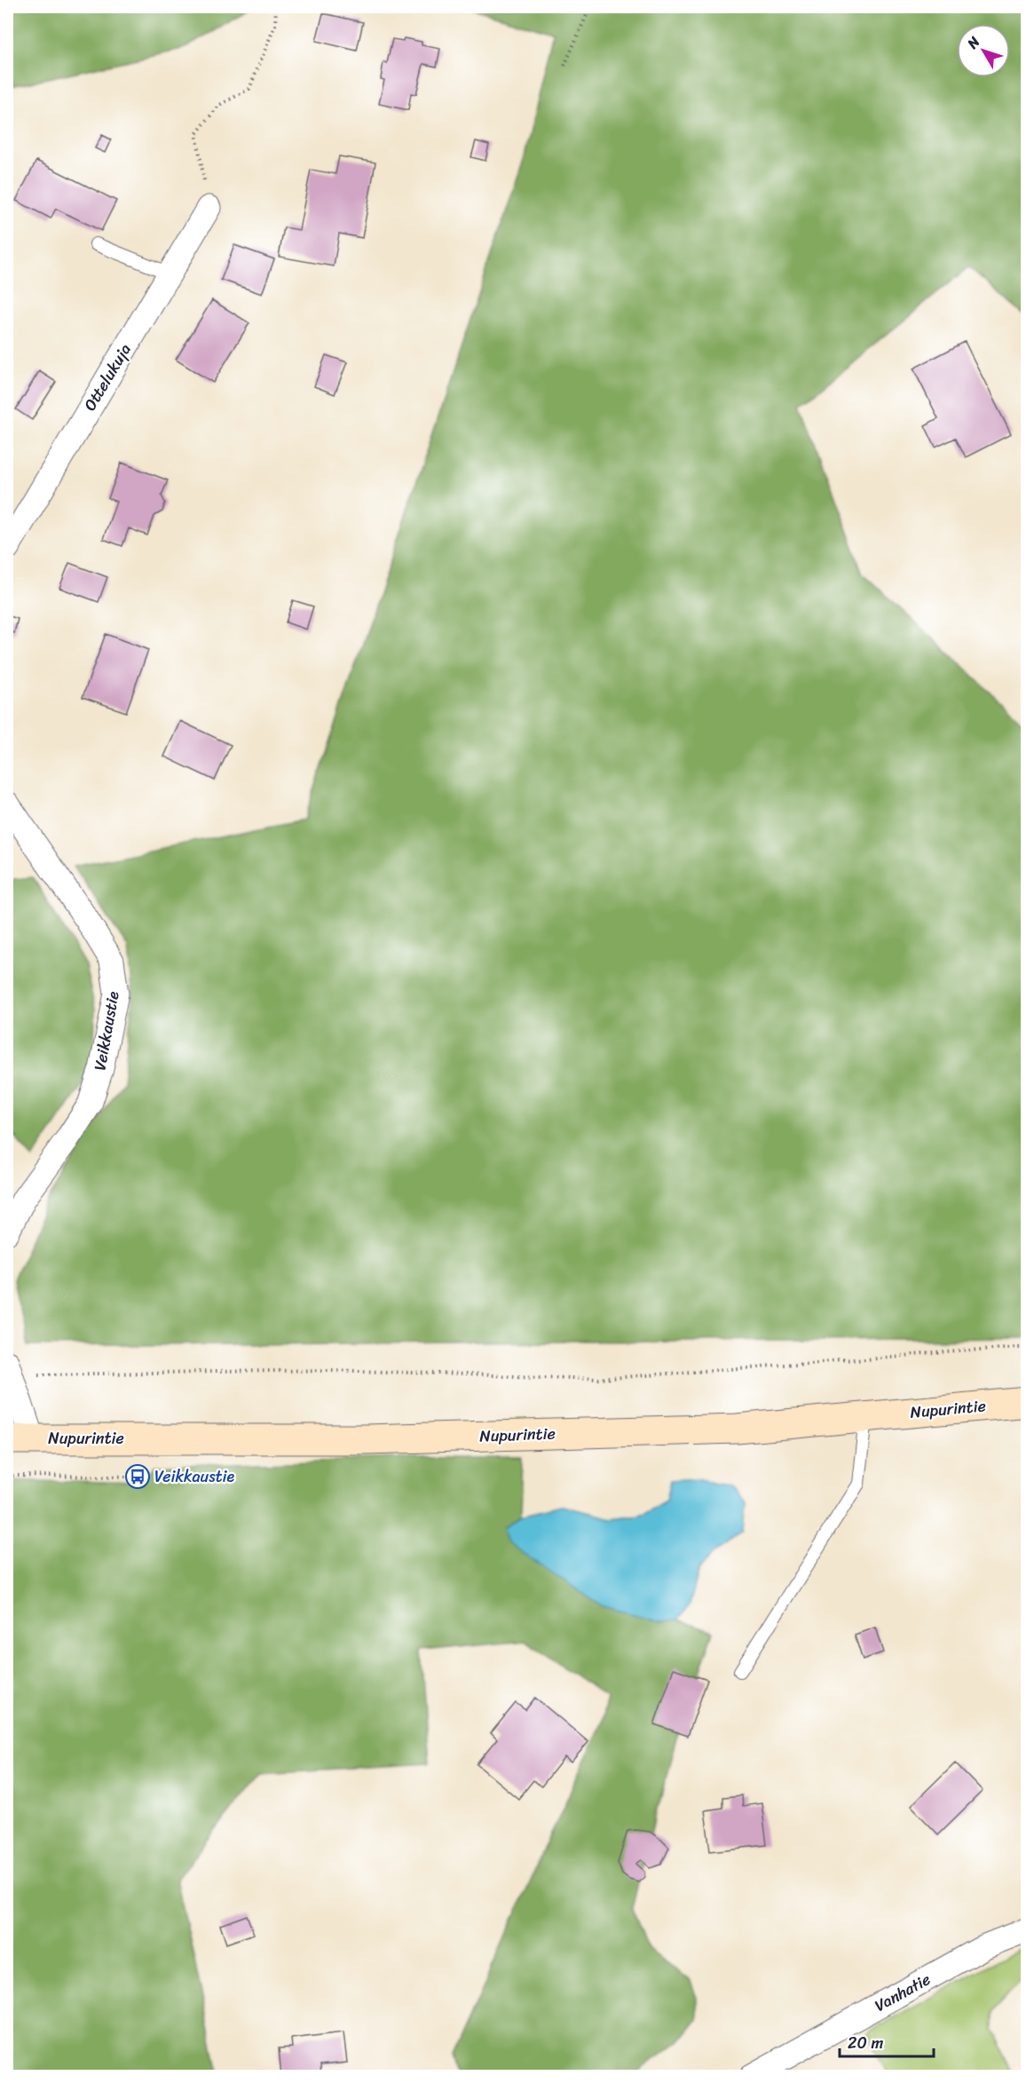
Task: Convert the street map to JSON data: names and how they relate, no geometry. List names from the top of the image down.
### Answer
{
  "streets": {
    "main road": ["Nupurintie"],
    "street": ["Ottelukuja", "Veikkaustie", "Vanhatie"]
  },
  "places": {
    "bus stop": ["Veikkaustie"]
  },
  "scale_bar": "20 m",
  "north": "top left"
}
